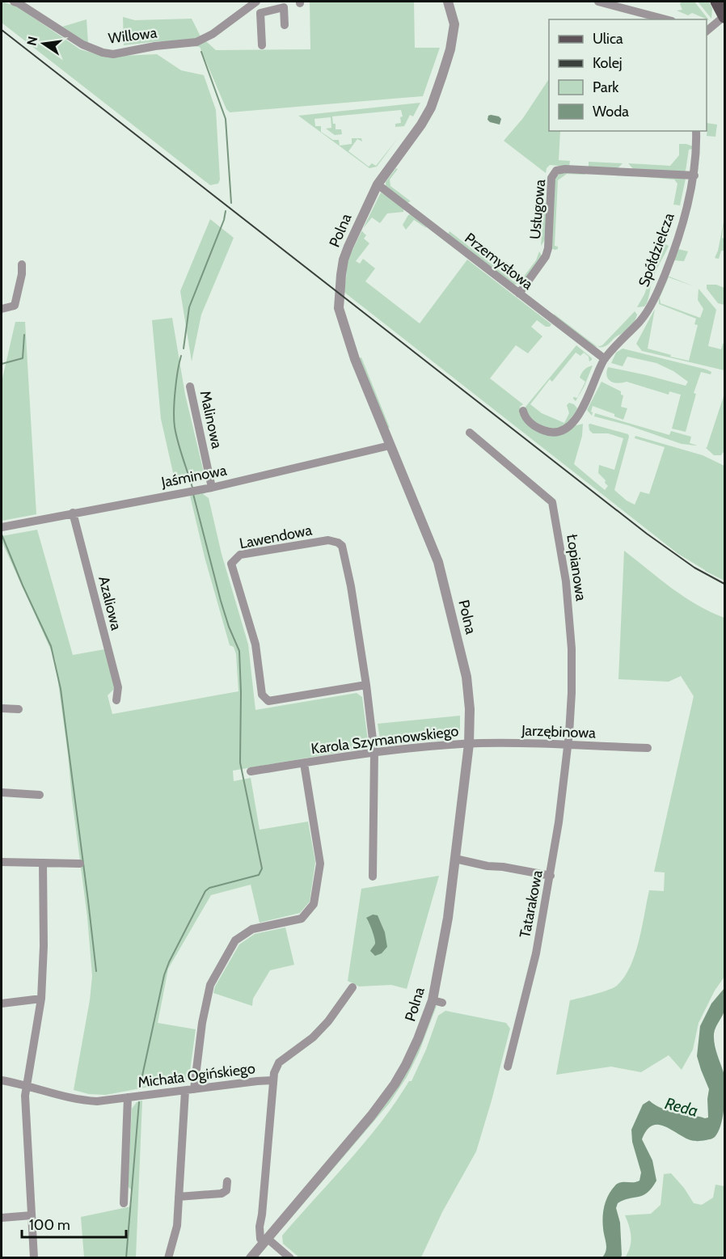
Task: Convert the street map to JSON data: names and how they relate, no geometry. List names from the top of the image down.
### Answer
{
  "streets": {
    "street": [
      "Willowa",
      "Usługowa",
      "Polna",
      "Spółdzielcza",
      "Przemysłowa",
      "Malinowa",
      "Jaśminowa",
      "Lawendowa",
      "Łopianowa",
      "Azaliowa",
      "Jarzębinowa",
      "Karola Szymanowskiego",
      "Tatarakowa",
      "Michała Ogińskiego"
    ]
  },
  "crossings": [
    ["Usługowa", "Spółdzielcza"],
    ["Usługowa", "Przemysłowa"],
    ["Polna", "Przemysłowa"],
    ["Polna", "Jaśminowa"],
    ["Polna", "Jarzębinowa"],
    ["Polna", "Karola Szymanowskiego"],
    ["Spółdzielcza", "Przemysłowa"],
    ["Malinowa", "Jaśminowa"],
    ["Jaśminowa", "Azaliowa"],
    ["Lawendowa", "Karola Szymanowskiego"],
    ["Łopianowa", "Jarzębinowa"],
    ["Łopianowa", "Tatarakowa"],
    ["Jarzębinowa", "Karola Szymanowskiego"],
    ["Jarzębinowa", "Tatarakowa"],
    ["Karola Szymanowskiego", "Michała Ogińskiego"]
  ],
  "water": ["Reda"],
  "legend": [
    "Ulica",
    "Kolej",
    "Park",
    "Woda"
  ],
  "scale_bar": "100 m",
  "north": "left"
}
